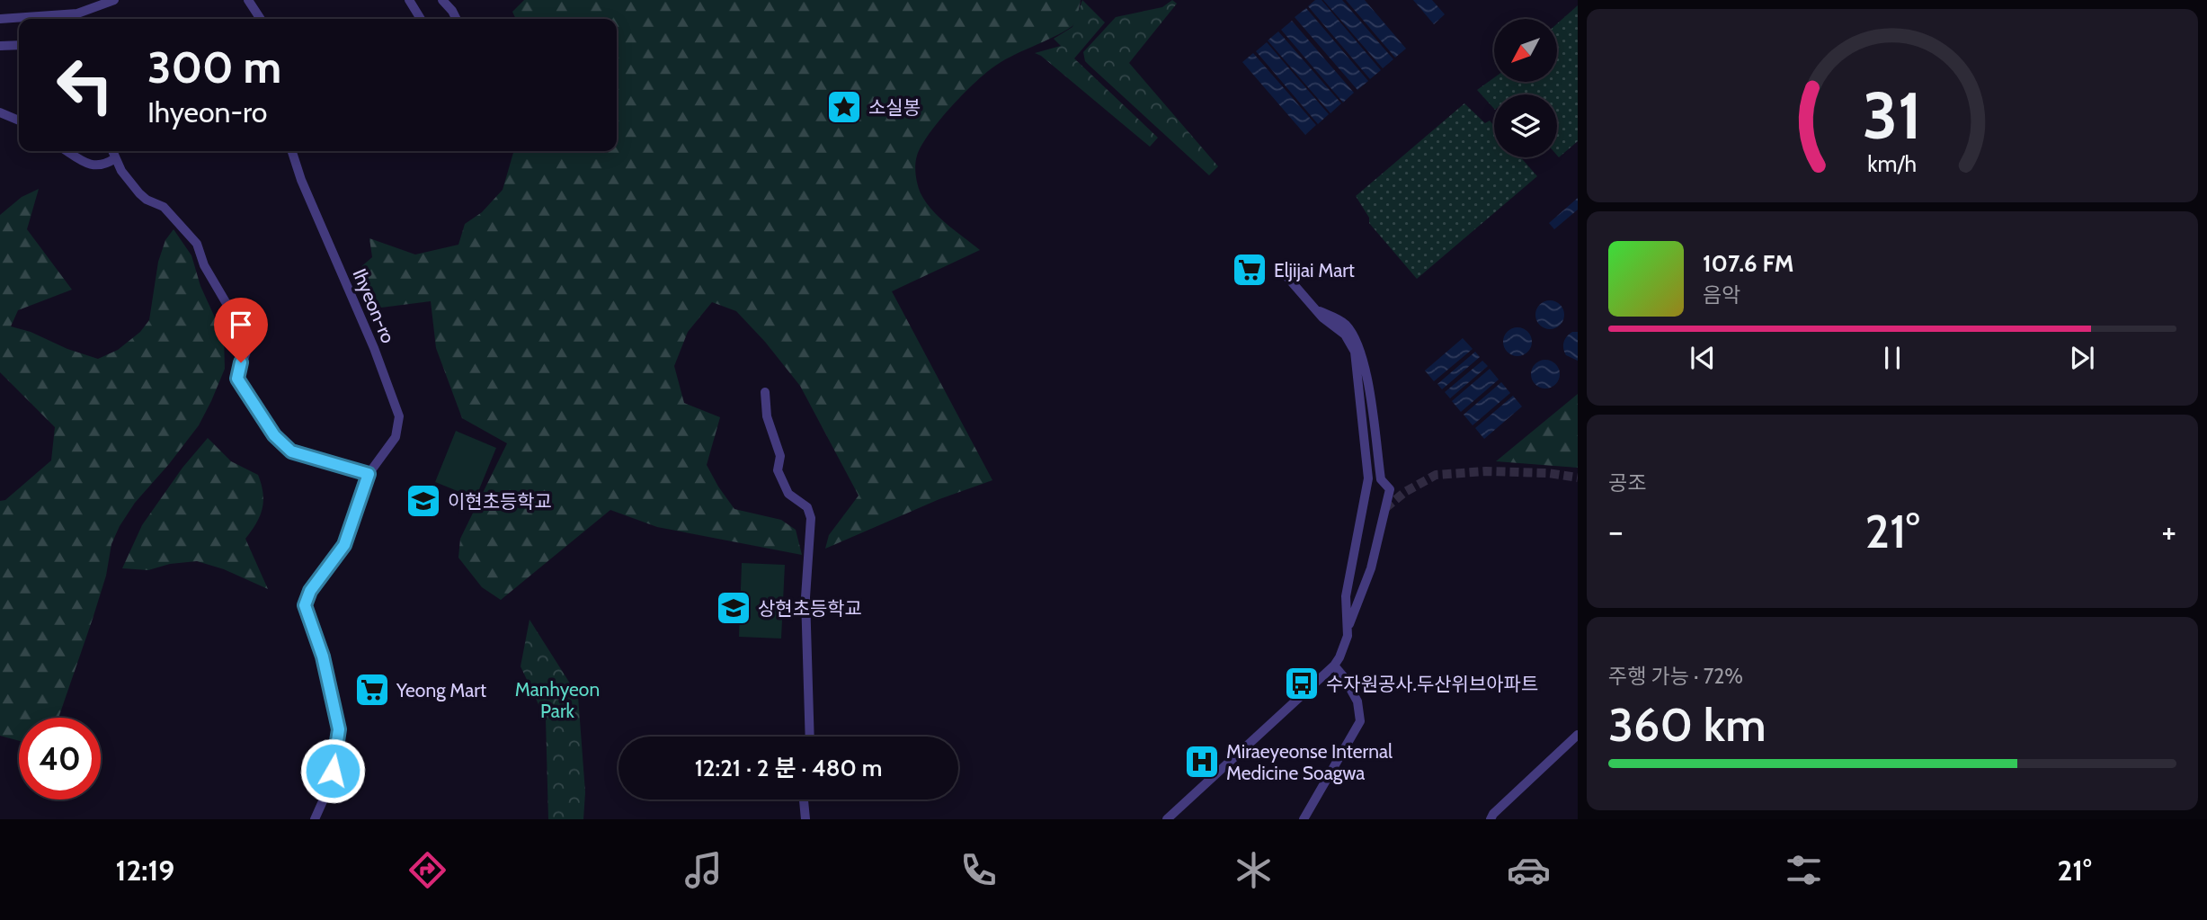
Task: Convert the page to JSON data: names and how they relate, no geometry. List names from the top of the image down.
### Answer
{
  "streets": {
    "street": ["Ihyeon-ro"]
  },
  "parks": ["Manhyeon Park"],
  "places": {
    "place": ["소실봉"],
    "supermarket": ["Eljijai Mart", "Yeong Mart"],
    "school or university": ["이현초등학교", "상현초등학교"],
    "bus stop": ["수자원공사.두산위브아파트"],
    "hospital": ["Miraeyeonse Internal Medicine Soagwa"]
  },
  "north": "bottom left",
  "page": {
    "turn": ["300 m", "Ihyeon-ro"],
    "song": ["107.6 FM", "음악"],
    "tile": [
      "공조",
      ["주행 가능 · 72%", "360 km"]
    ],
    "heat": ["−", "21°", "+"],
    "limit": "40",
    "trip": "12:21 · 2 분 · 480 m",
    "tabs": ["12:19", "21°"],
    "gauge": ["31", "km/h"]
  }
}
